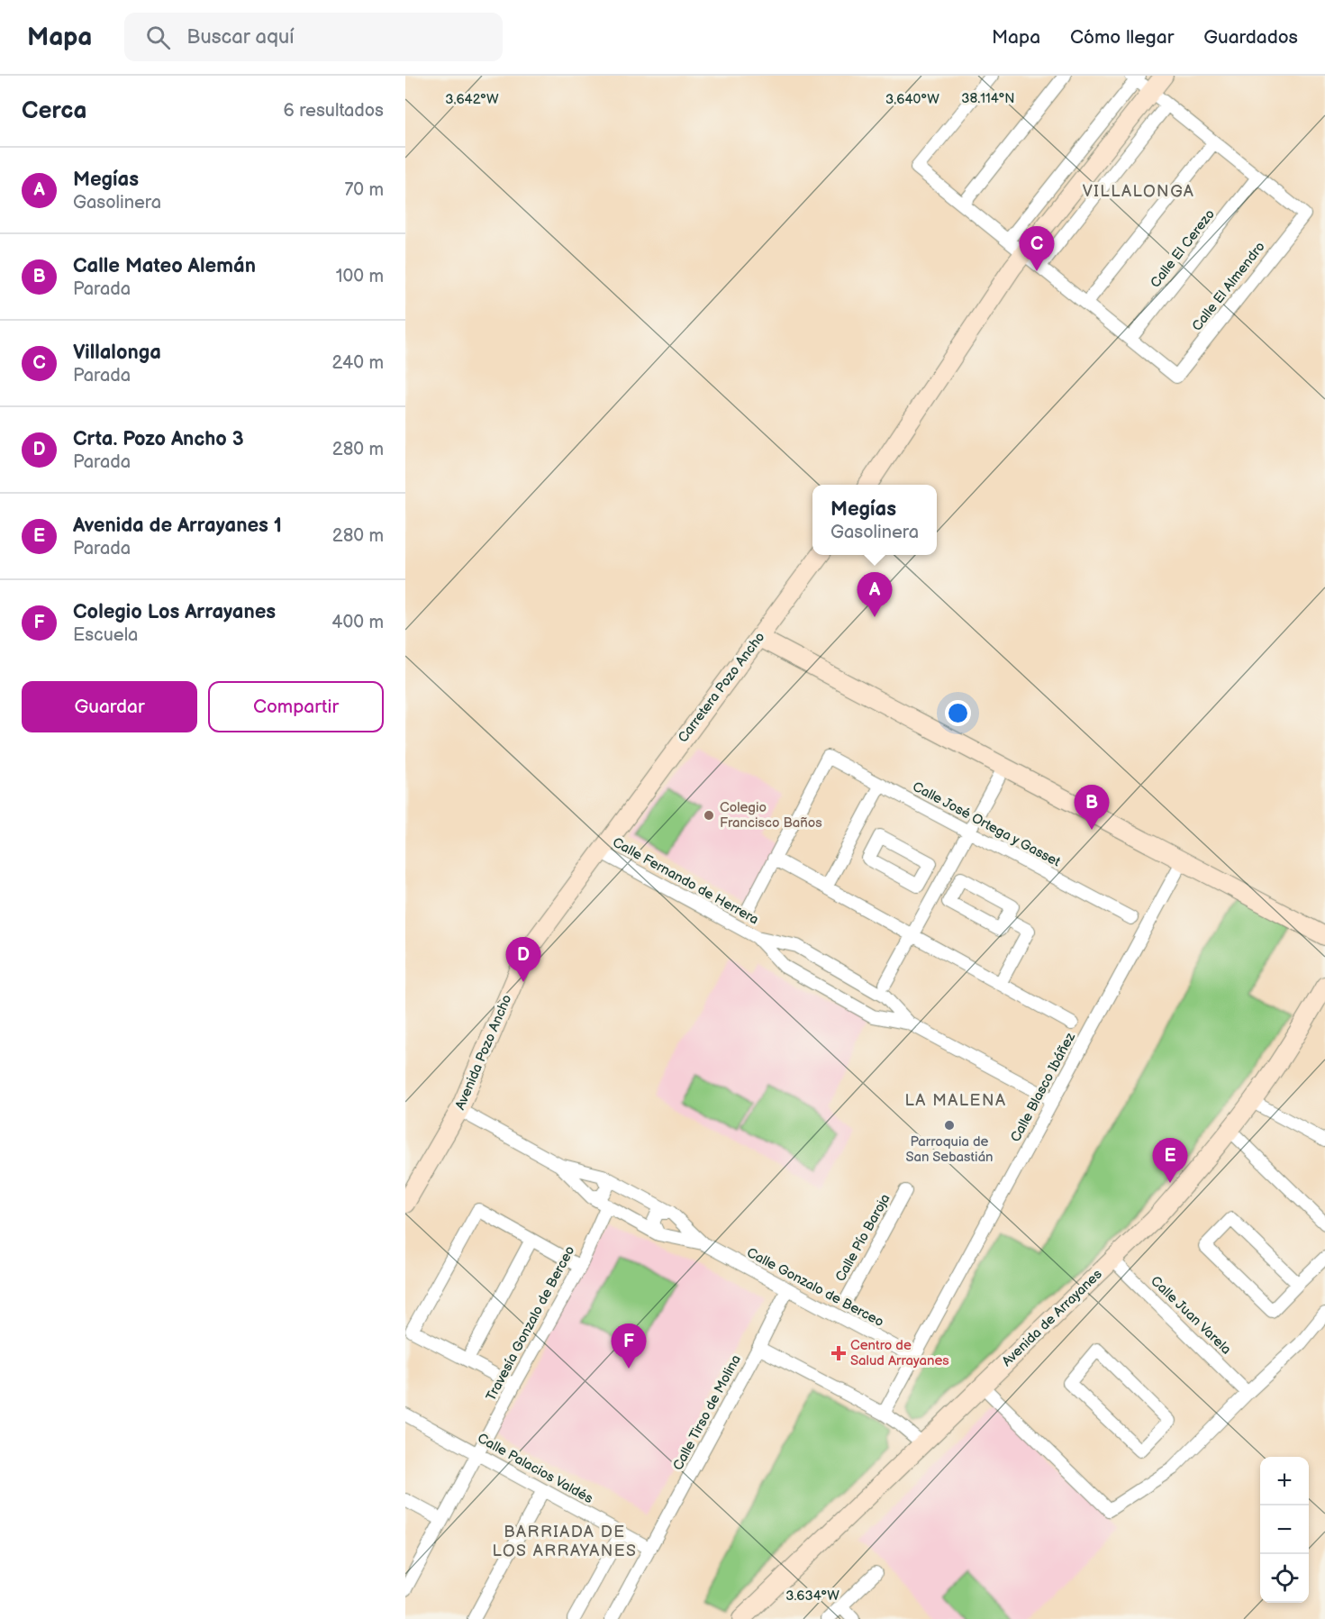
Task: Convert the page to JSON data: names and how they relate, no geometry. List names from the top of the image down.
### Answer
{
  "streets": {
    "street": [
      "Calle El Cerezo",
      "Calle El Almendro",
      "Carretera Pozo Ancho",
      "Calle José Ortega y Gasset",
      "Calle Fernando de Herrera",
      "Avenida Pozo Ancho",
      "Calle Blasco Ibáñez",
      "Calle Pío Baroja",
      "Calle Gonzalo de Berceo",
      "Calle Juan Varela",
      "Avenida de Arrayanes",
      "Travesía Gonzalo de Berceo",
      "Calle Tirso de Molina",
      "Calle Palacios Valdés"
    ]
  },
  "crossings": [
    ["Calle El Cerezo", "Calle El Almendro"],
    ["Carretera Pozo Ancho", "Avenida Pozo Ancho"],
    ["Calle Fernando de Herrera", "Avenida Pozo Ancho"],
    ["Calle Fernando de Herrera", "Calle Blasco Ibáñez"],
    ["Avenida Pozo Ancho", "Calle Gonzalo de Berceo"],
    ["Calle Blasco Ibáñez", "Calle Gonzalo de Berceo"],
    ["Calle Gonzalo de Berceo", "Travesía Gonzalo de Berceo"],
    ["Calle Gonzalo de Berceo", "Calle Tirso de Molina"],
    ["Calle Juan Varela", "Avenida de Arrayanes"],
    ["Travesía Gonzalo de Berceo", "Calle Palacios Valdés"],
    ["Calle Tirso de Molina", "Calle Palacios Valdés"]
  ],
  "districts": ["VILLALONGA", "LA MALENA", "BARRIADA DE LOS ARRAYANES"],
  "places": {
    "other": ["Colegio Francisco Baños", "Parroquia de San Sebastián"],
    "health": ["Centro de Salud Arrayanes"]
  },
  "page": {
    "header": "Mapa",
    "search": "Buscar aquí",
    "nav": ["Mapa", "Cómo llegar", "Guardados"],
    "heading": ["Cerca", "6 resultados"],
    "list": [
      {
        "mark": "A",
        "name": "Megías",
        "note": "Gasolinera",
        "value": "70 m"
      },
      {
        "mark": "B",
        "name": "Calle Mateo Alemán",
        "note": "Parada",
        "value": "100 m"
      },
      {
        "mark": "C",
        "name": "Villalonga",
        "note": "Parada",
        "value": "240 m"
      },
      {
        "mark": "D",
        "name": "Crta. Pozo Ancho 3",
        "note": "Parada",
        "value": "280 m"
      },
      {
        "mark": "E",
        "name": "Avenida de Arrayanes 1",
        "note": "Parada",
        "value": "280 m"
      },
      {
        "mark": "F",
        "name": "Colegio Los Arrayanes",
        "note": "Escuela",
        "value": "400 m"
      }
    ],
    "pins": [
      "C",
      "A",
      "B",
      "D",
      "E",
      "F"
    ],
    "popup": ["Megías", "Gasolinera"],
    "buttons": ["Guardar", "Compartir"],
    "map_buttons": ["+", "−"]
  },
  "coordinates": [
    "38.114°N",
    "3.642°W",
    "3.640°W",
    "3.634°W"
  ]
}
